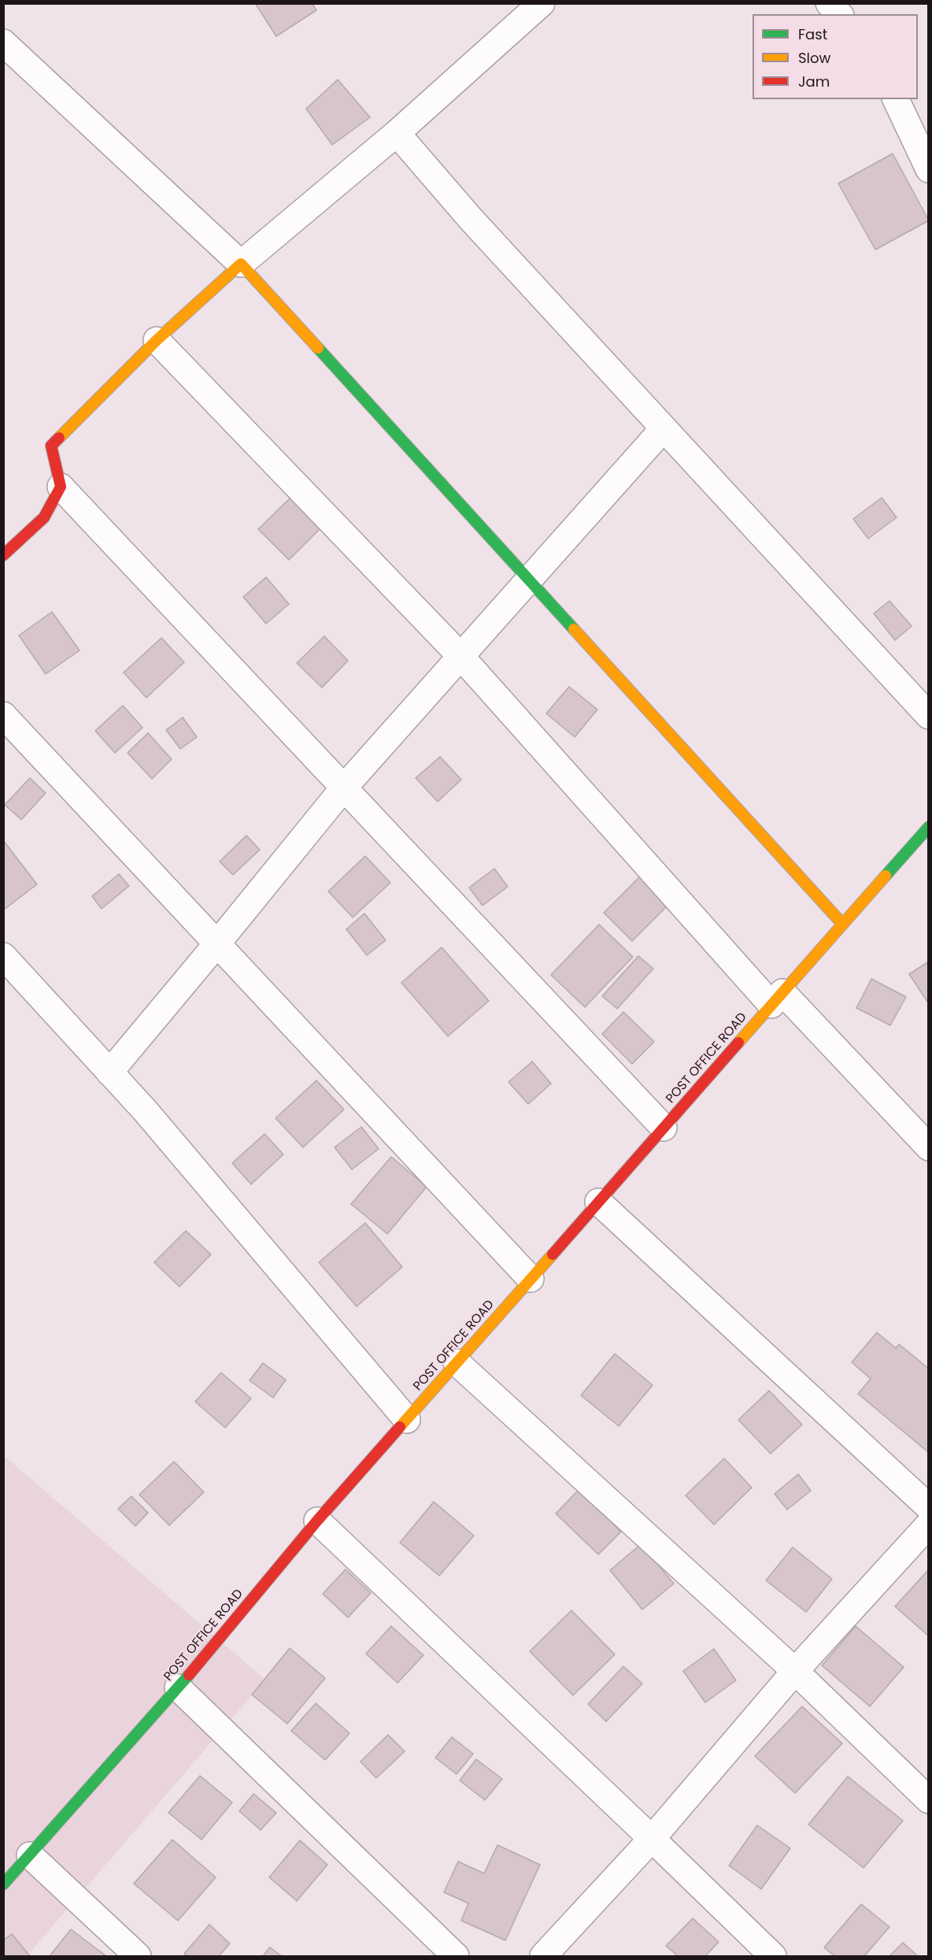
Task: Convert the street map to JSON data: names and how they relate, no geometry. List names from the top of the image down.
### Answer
{
  "streets": {
    "street": ["POST OFFICE ROAD"]
  },
  "legend": ["Fast", "Slow", "Jam"]
}
